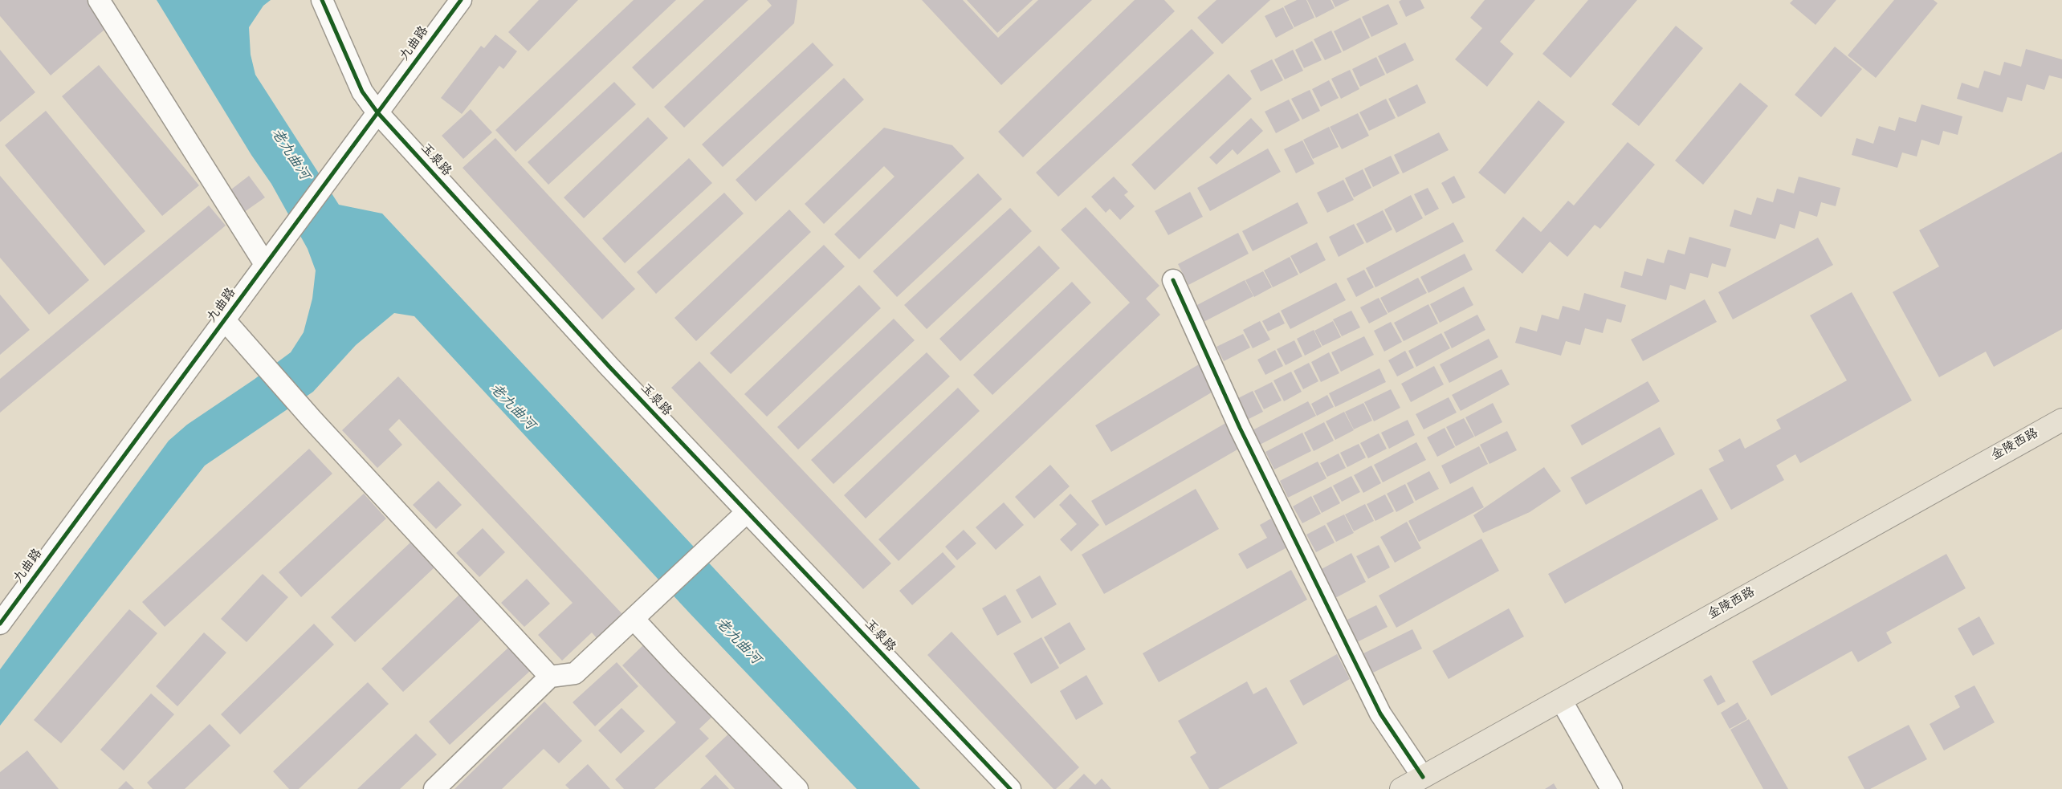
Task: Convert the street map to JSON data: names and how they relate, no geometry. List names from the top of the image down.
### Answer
{
  "streets": {
    "main road": ["金陵西路"],
    "street": ["九曲路", "玉泉路"]
  },
  "crossings": [
    ["九曲路", "玉泉路"]
  ],
  "water": ["老九曲河"]
}
